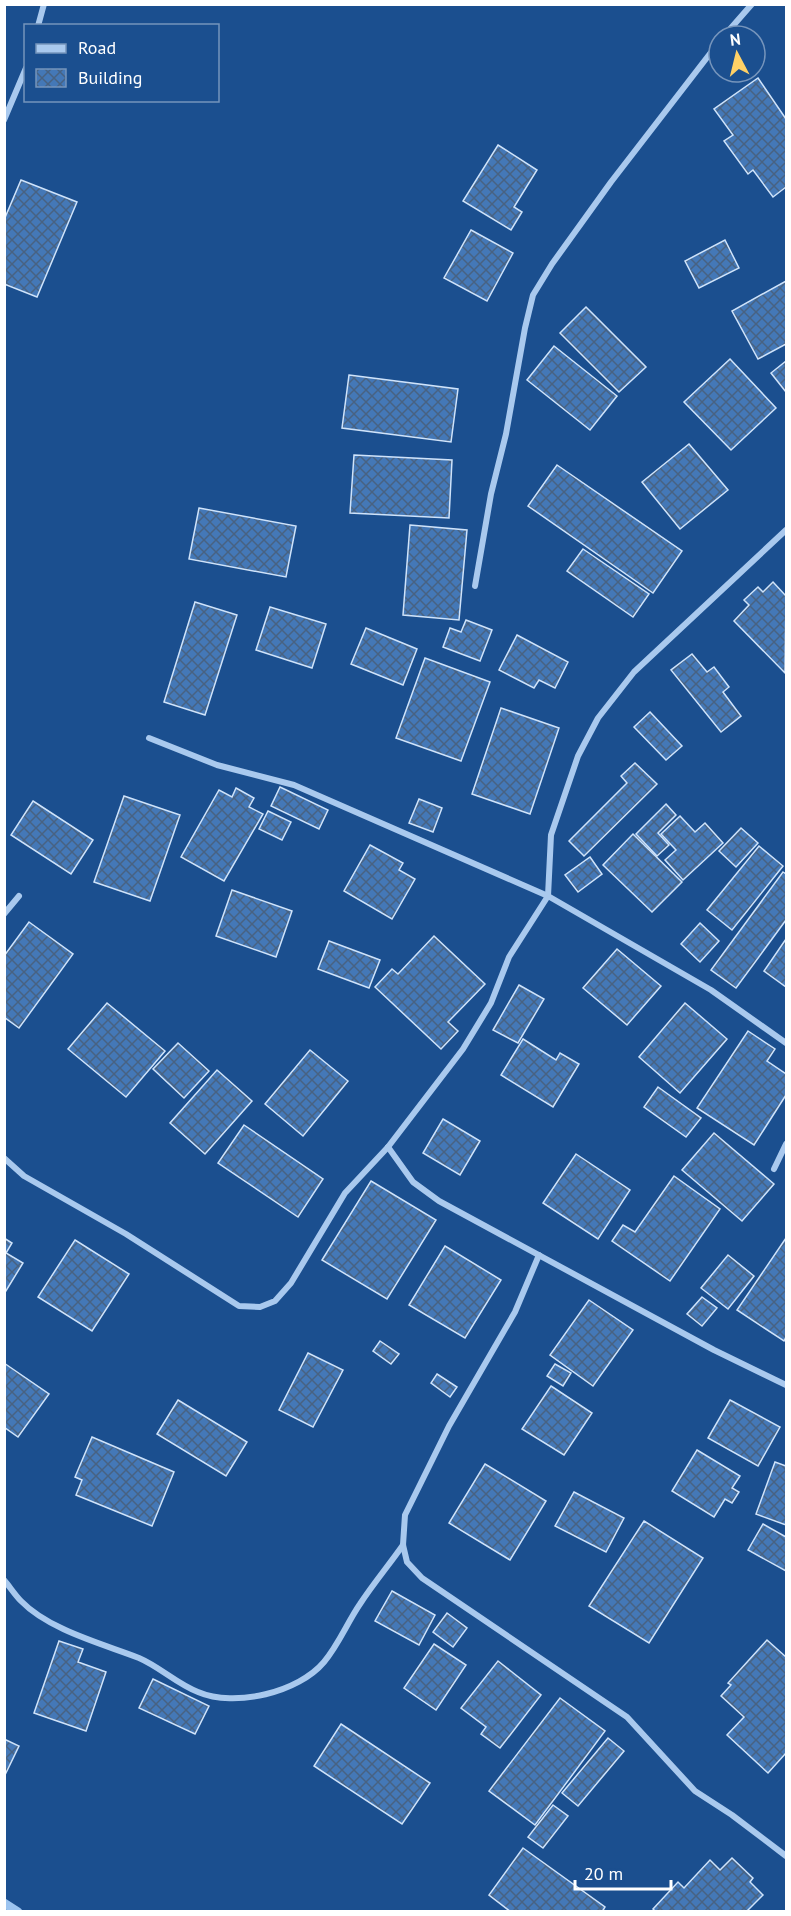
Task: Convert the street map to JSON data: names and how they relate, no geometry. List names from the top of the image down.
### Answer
{
  "legend": ["Road", "Building"],
  "scale_bar": "20 m",
  "north": "top"
}
